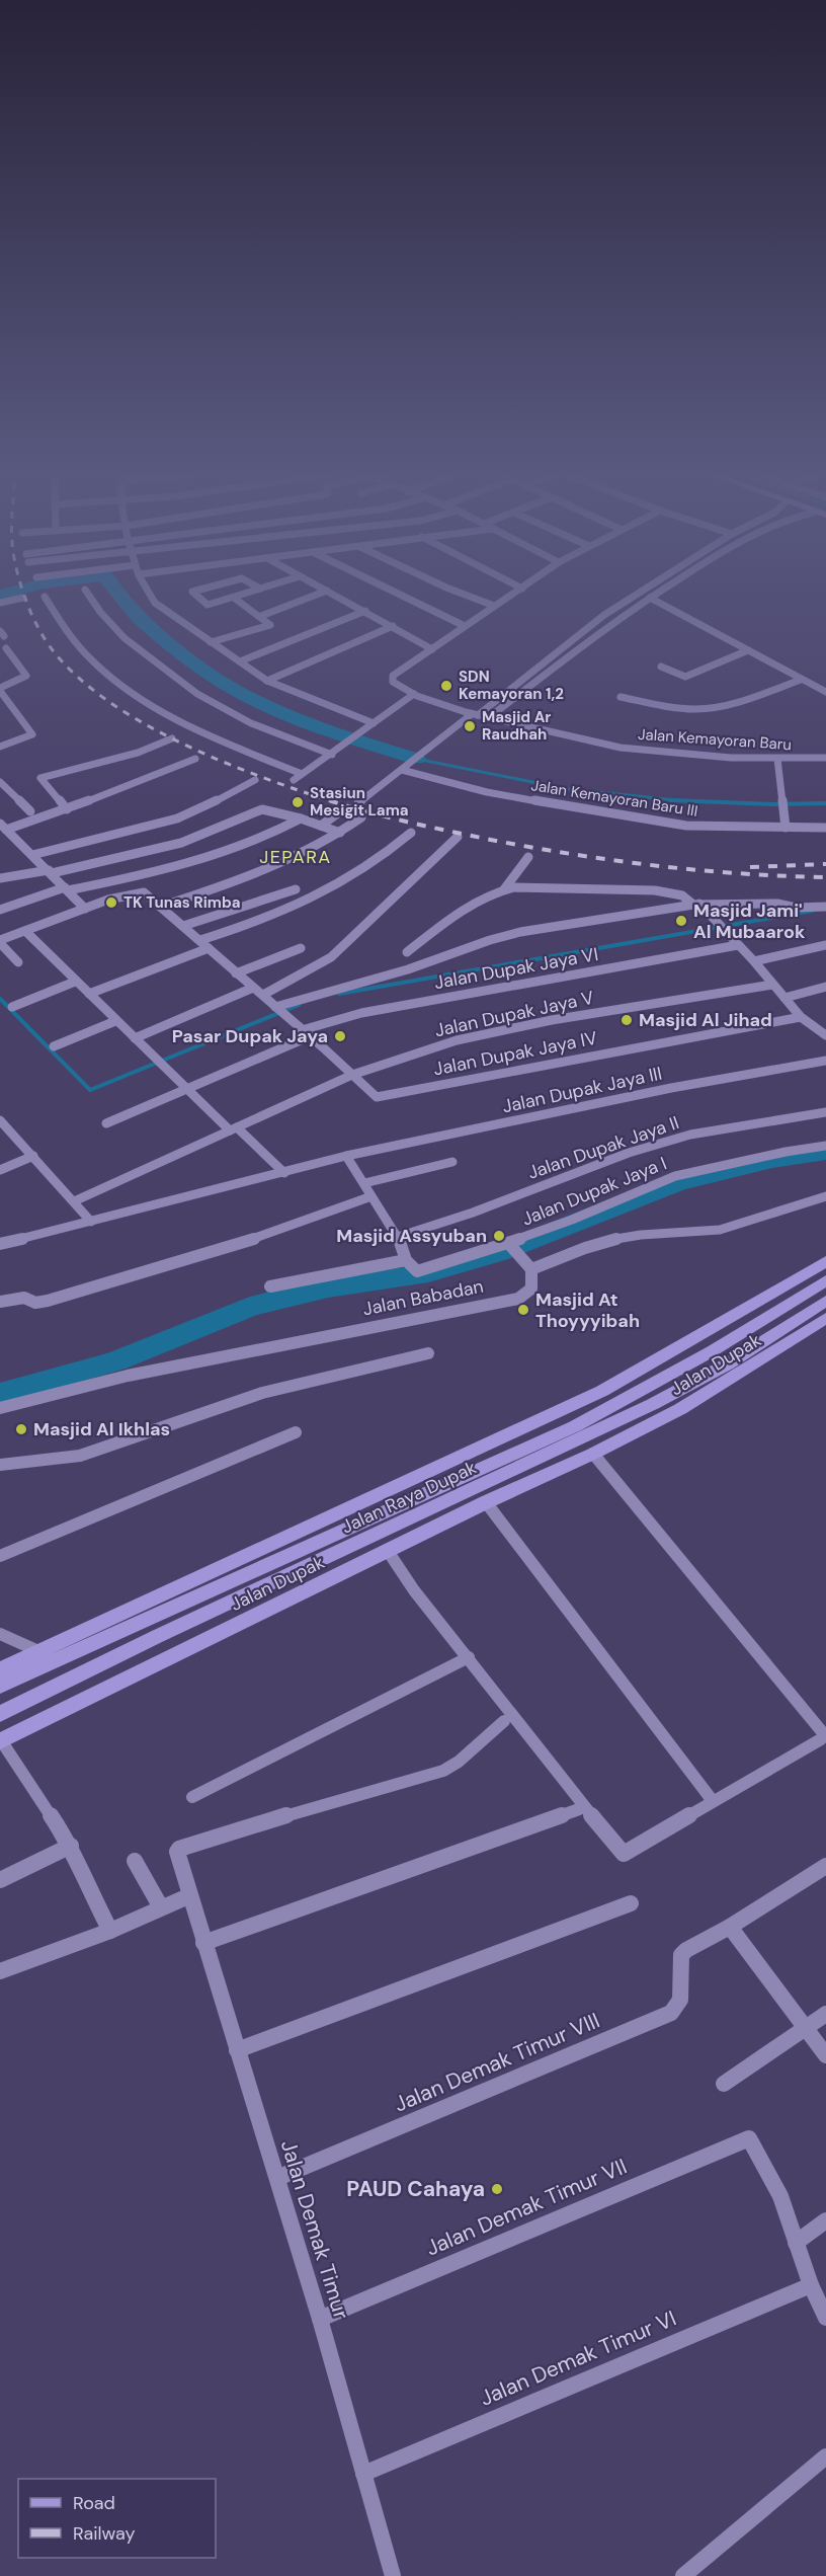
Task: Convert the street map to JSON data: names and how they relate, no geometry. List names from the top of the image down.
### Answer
{
  "streets": {
    "main road": ["Jalan Dupak", "Jalan Raya Dupak"],
    "street": [
      "Jalan Kemayoran Baru",
      "Jalan Kemayoran Baru III",
      "Jalan Dupak Jaya VI",
      "Jalan Dupak Jaya V",
      "Jalan Dupak Jaya IV",
      "Jalan Dupak Jaya III",
      "Jalan Dupak Jaya II",
      "Jalan Dupak Jaya I",
      "Jalan Babadan",
      "Jalan Demak Timur VIII",
      "Jalan Demak Timur VII",
      "Jalan Demak Timur",
      "Jalan Demak Timur VI"
    ]
  },
  "crossings": [
    ["Jalan Dupak Jaya V", "Jalan Dupak Jaya IV"],
    ["Jalan Demak Timur VIII", "Jalan Demak Timur"],
    ["Jalan Demak Timur VII", "Jalan Demak Timur"],
    ["Jalan Demak Timur", "Jalan Demak Timur VI"]
  ],
  "districts": ["JEPARA"],
  "places": [
    "SDN Kemayoran 1,2",
    "Masjid Ar Raudhah",
    "Stasiun Mesigit Lama",
    "TK Tunas Rimba",
    "Masjid Jami' Al Mubaarok",
    "Masjid Al Jihad",
    "Pasar Dupak Jaya",
    "Masjid Assyuban",
    "Masjid At Thoyyyibah",
    "Masjid Al Ikhlas",
    "PAUD Cahaya"
  ],
  "legend": ["Road", "Railway"]
}
